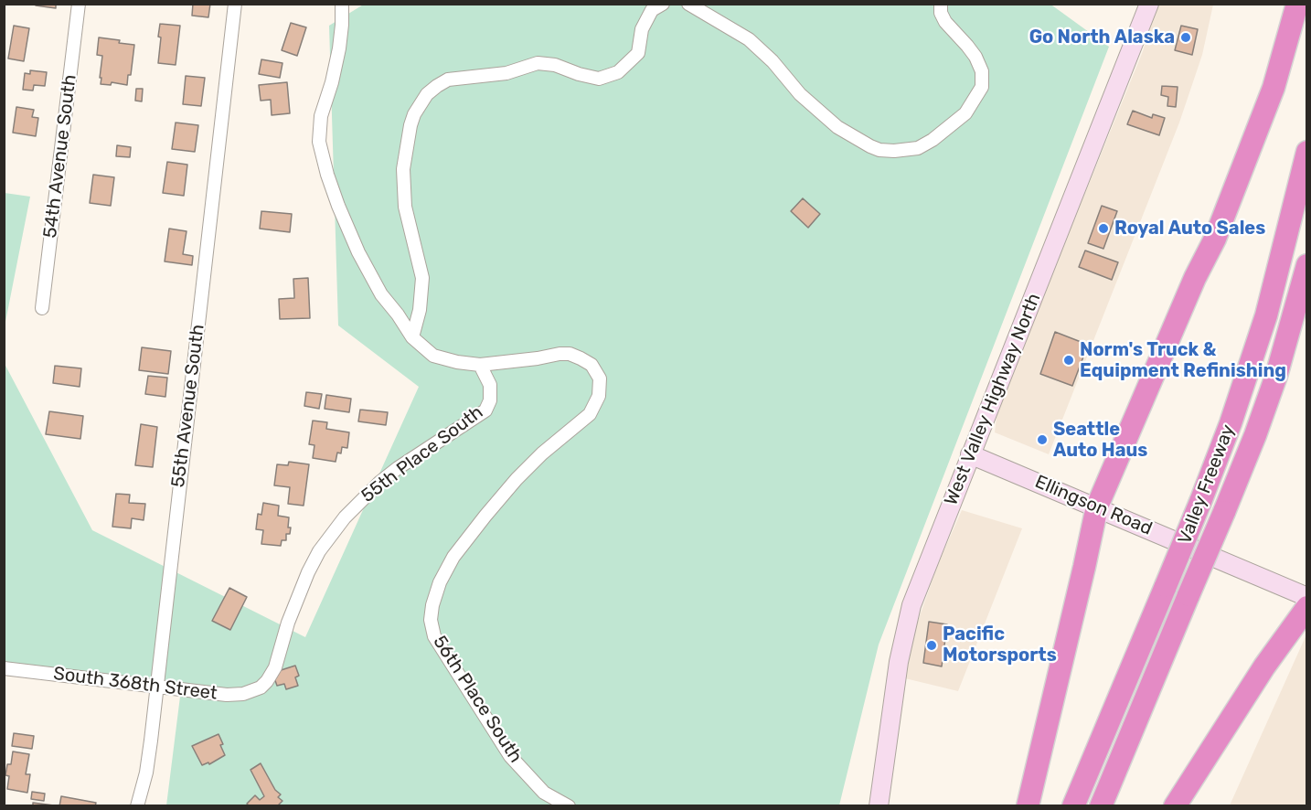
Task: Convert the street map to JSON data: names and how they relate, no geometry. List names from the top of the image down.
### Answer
{
  "streets": {
    "highway": ["Valley Freeway"],
    "main road": ["West Valley Highway North", "Ellingson Road"],
    "street": [
      "54th Avenue South",
      "55th Avenue South",
      "55th Place South",
      "South 368th Street",
      "56th Place South"
    ]
  },
  "crossings": [
    ["West Valley Highway North", "Ellingson Road"],
    ["55th Avenue South", "South 368th Street"],
    ["55th Place South", "South 368th Street"],
    ["55th Place South", "56th Place South"]
  ],
  "places": [
    "Go North Alaska",
    "Royal Auto Sales",
    "Norm's Truck & Equipment Refinishing",
    "Seattle Auto Haus",
    "Pacific Motorsports"
  ]
}
